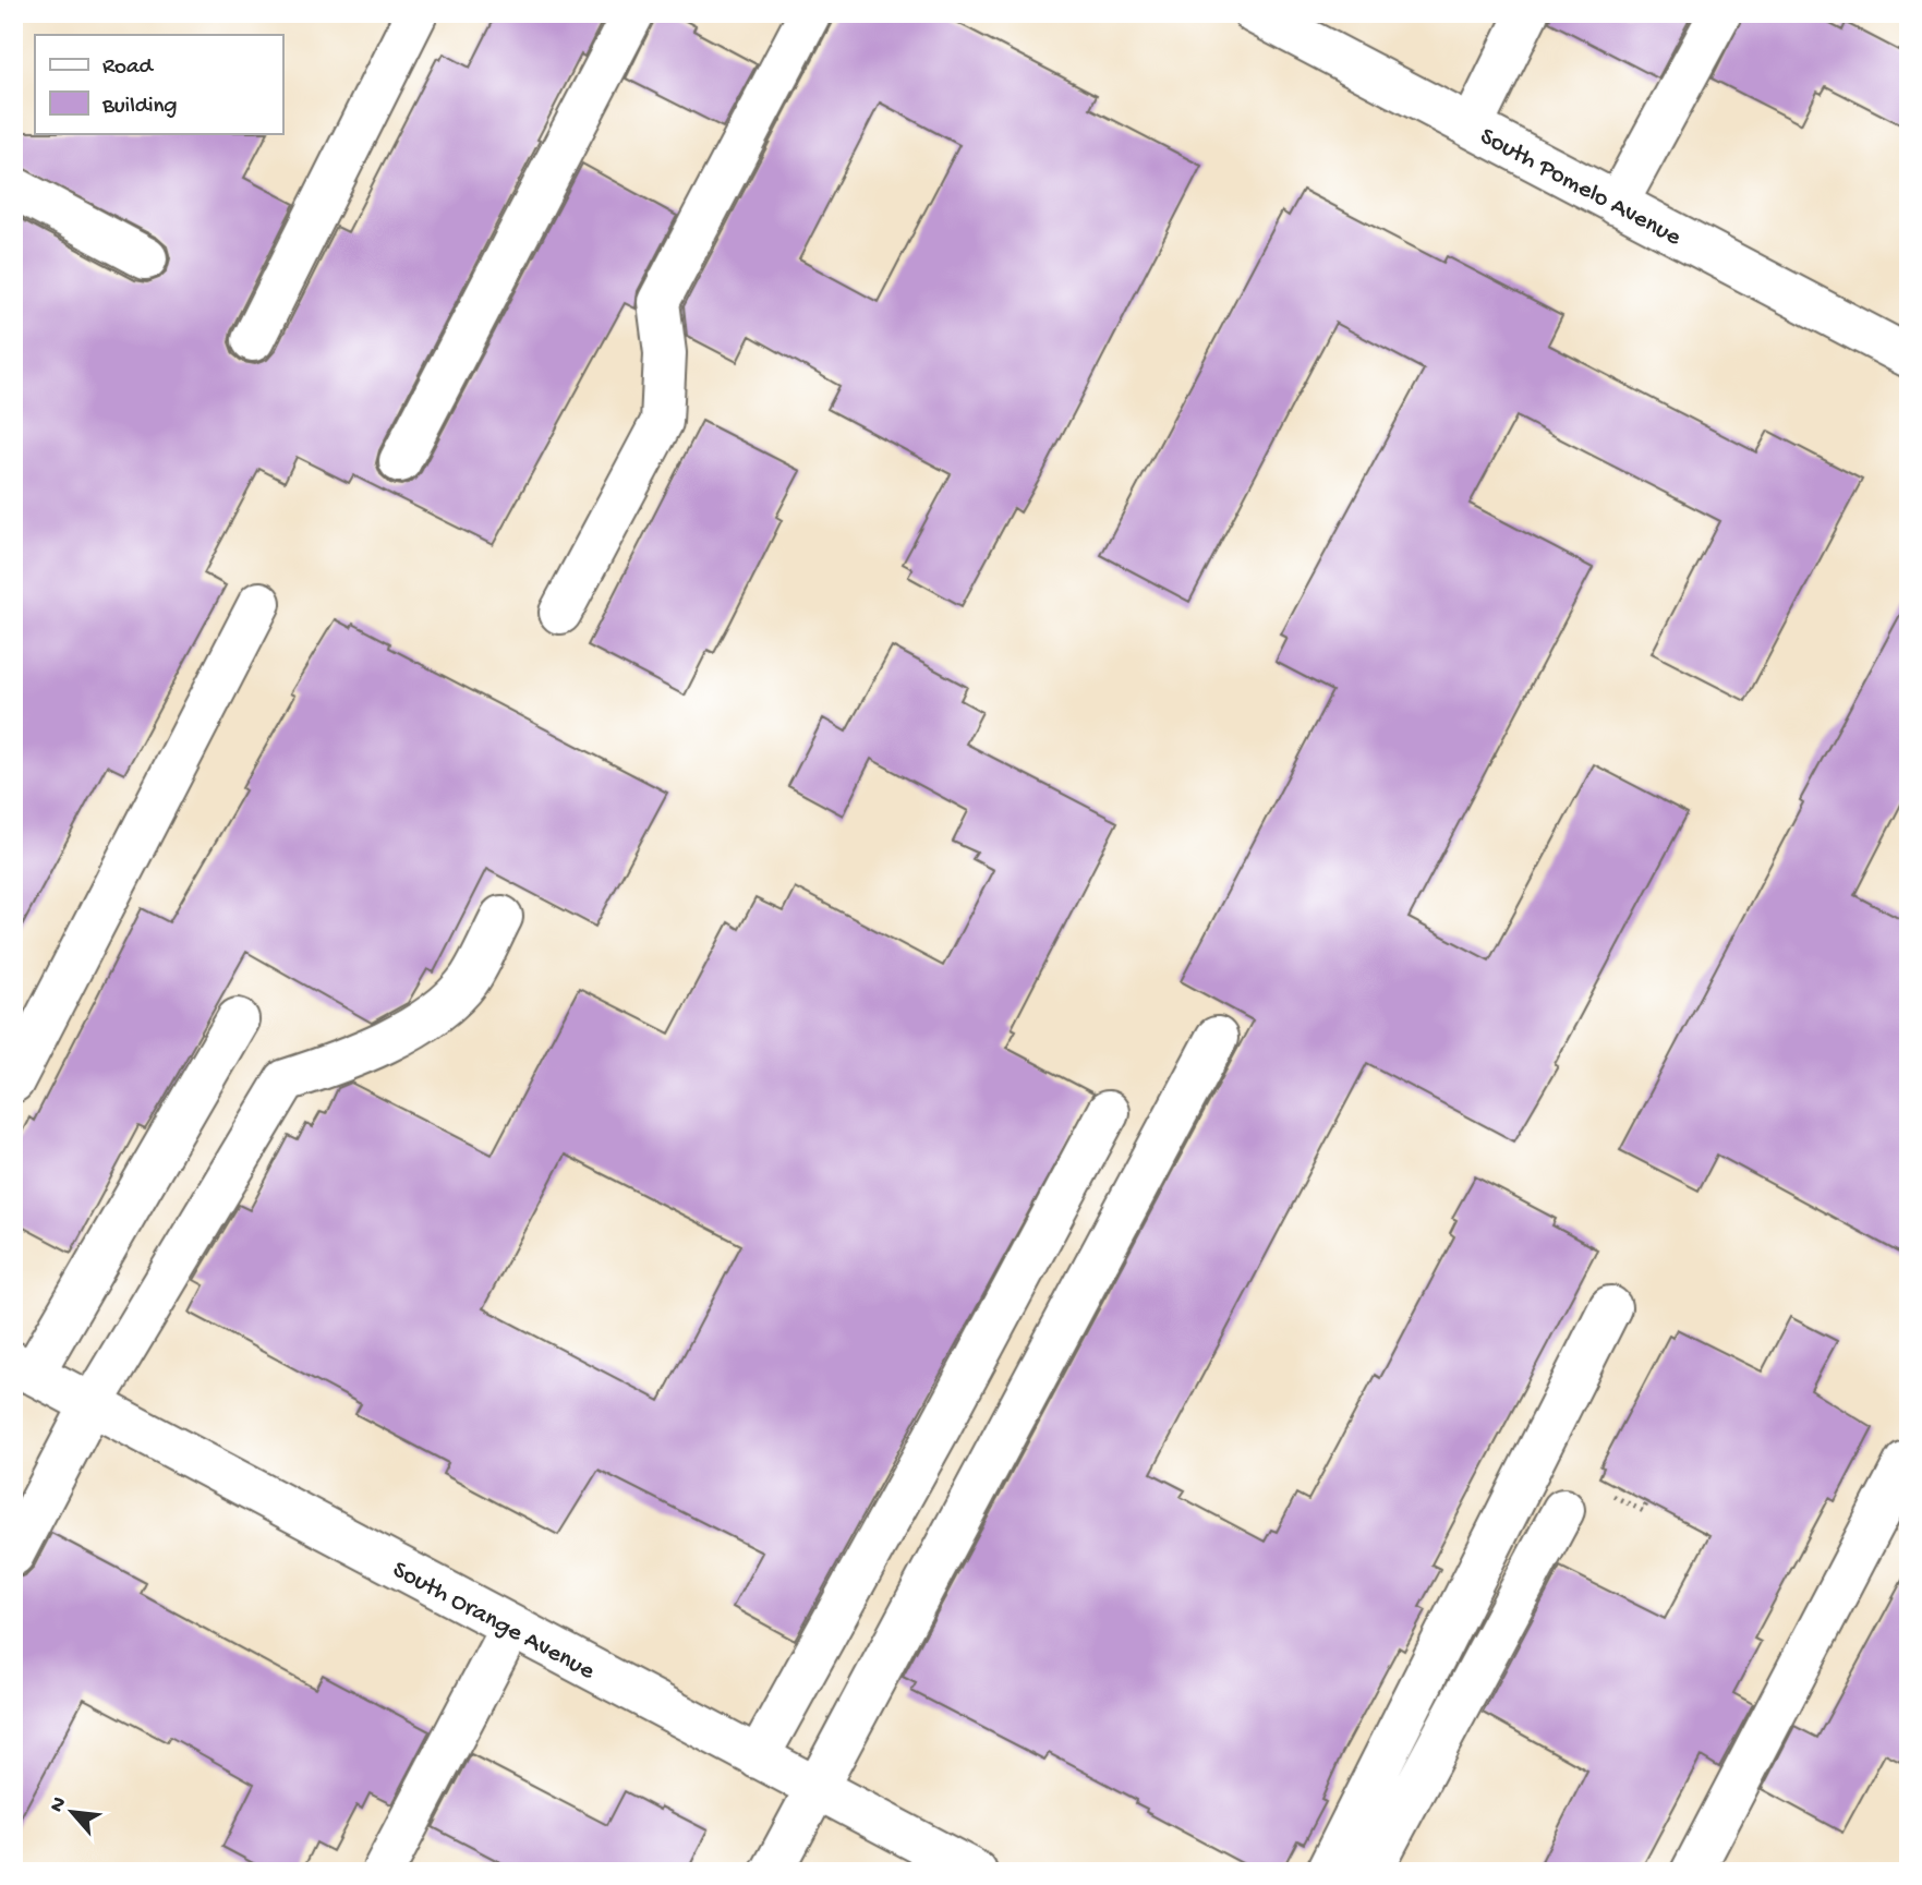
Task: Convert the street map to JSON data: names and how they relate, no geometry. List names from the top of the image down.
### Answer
{
  "streets": {
    "street": ["South Pomelo Avenue", "South Orange Avenue"]
  },
  "legend": ["Road", "Building"],
  "north": "top left"
}
